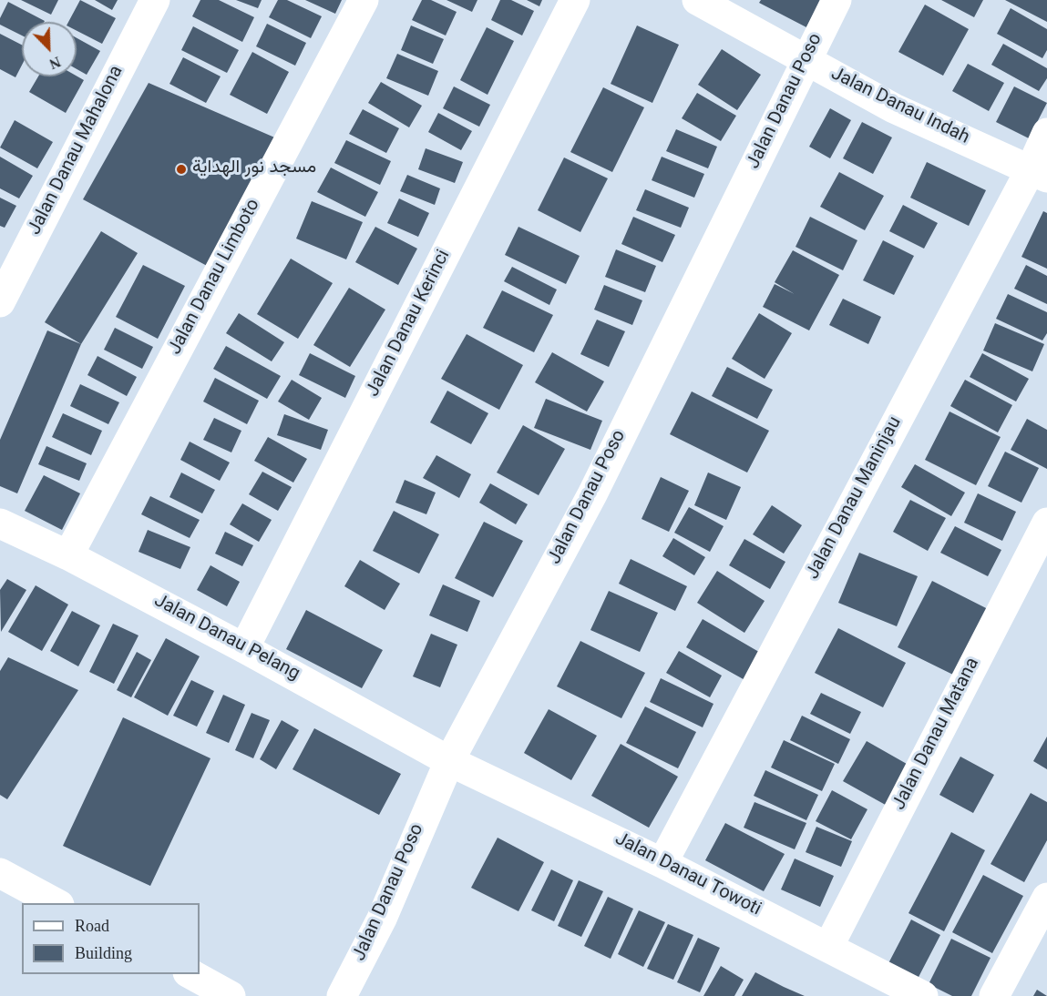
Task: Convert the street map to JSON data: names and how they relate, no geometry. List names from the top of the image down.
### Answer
{
  "streets": {
    "street": [
      "Jalan Danau Poso",
      "Jalan Danau Indah",
      "Jalan Danau Mahalona",
      "Jalan Danau Limboto",
      "Jalan Danau Kerinci",
      "Jalan Danau Maninjau",
      "Jalan Danau Pelang",
      "Jalan Danau Matana",
      "Jalan Danau Towoti"
    ]
  },
  "crossings": [
    ["Jalan Danau Poso", "Jalan Danau Indah"],
    ["Jalan Danau Poso", "Jalan Danau Pelang"],
    ["Jalan Danau Poso", "Jalan Danau Towoti"],
    ["Jalan Danau Indah", "Jalan Danau Maninjau"],
    ["Jalan Danau Limboto", "Jalan Danau Pelang"],
    ["Jalan Danau Kerinci", "Jalan Danau Pelang"],
    ["Jalan Danau Maninjau", "Jalan Danau Towoti"],
    ["Jalan Danau Pelang", "Jalan Danau Towoti"],
    ["Jalan Danau Matana", "Jalan Danau Towoti"]
  ],
  "places": ["مسجد نور الهداية"],
  "legend": ["Road", "Building"],
  "north": "bottom right"
}
